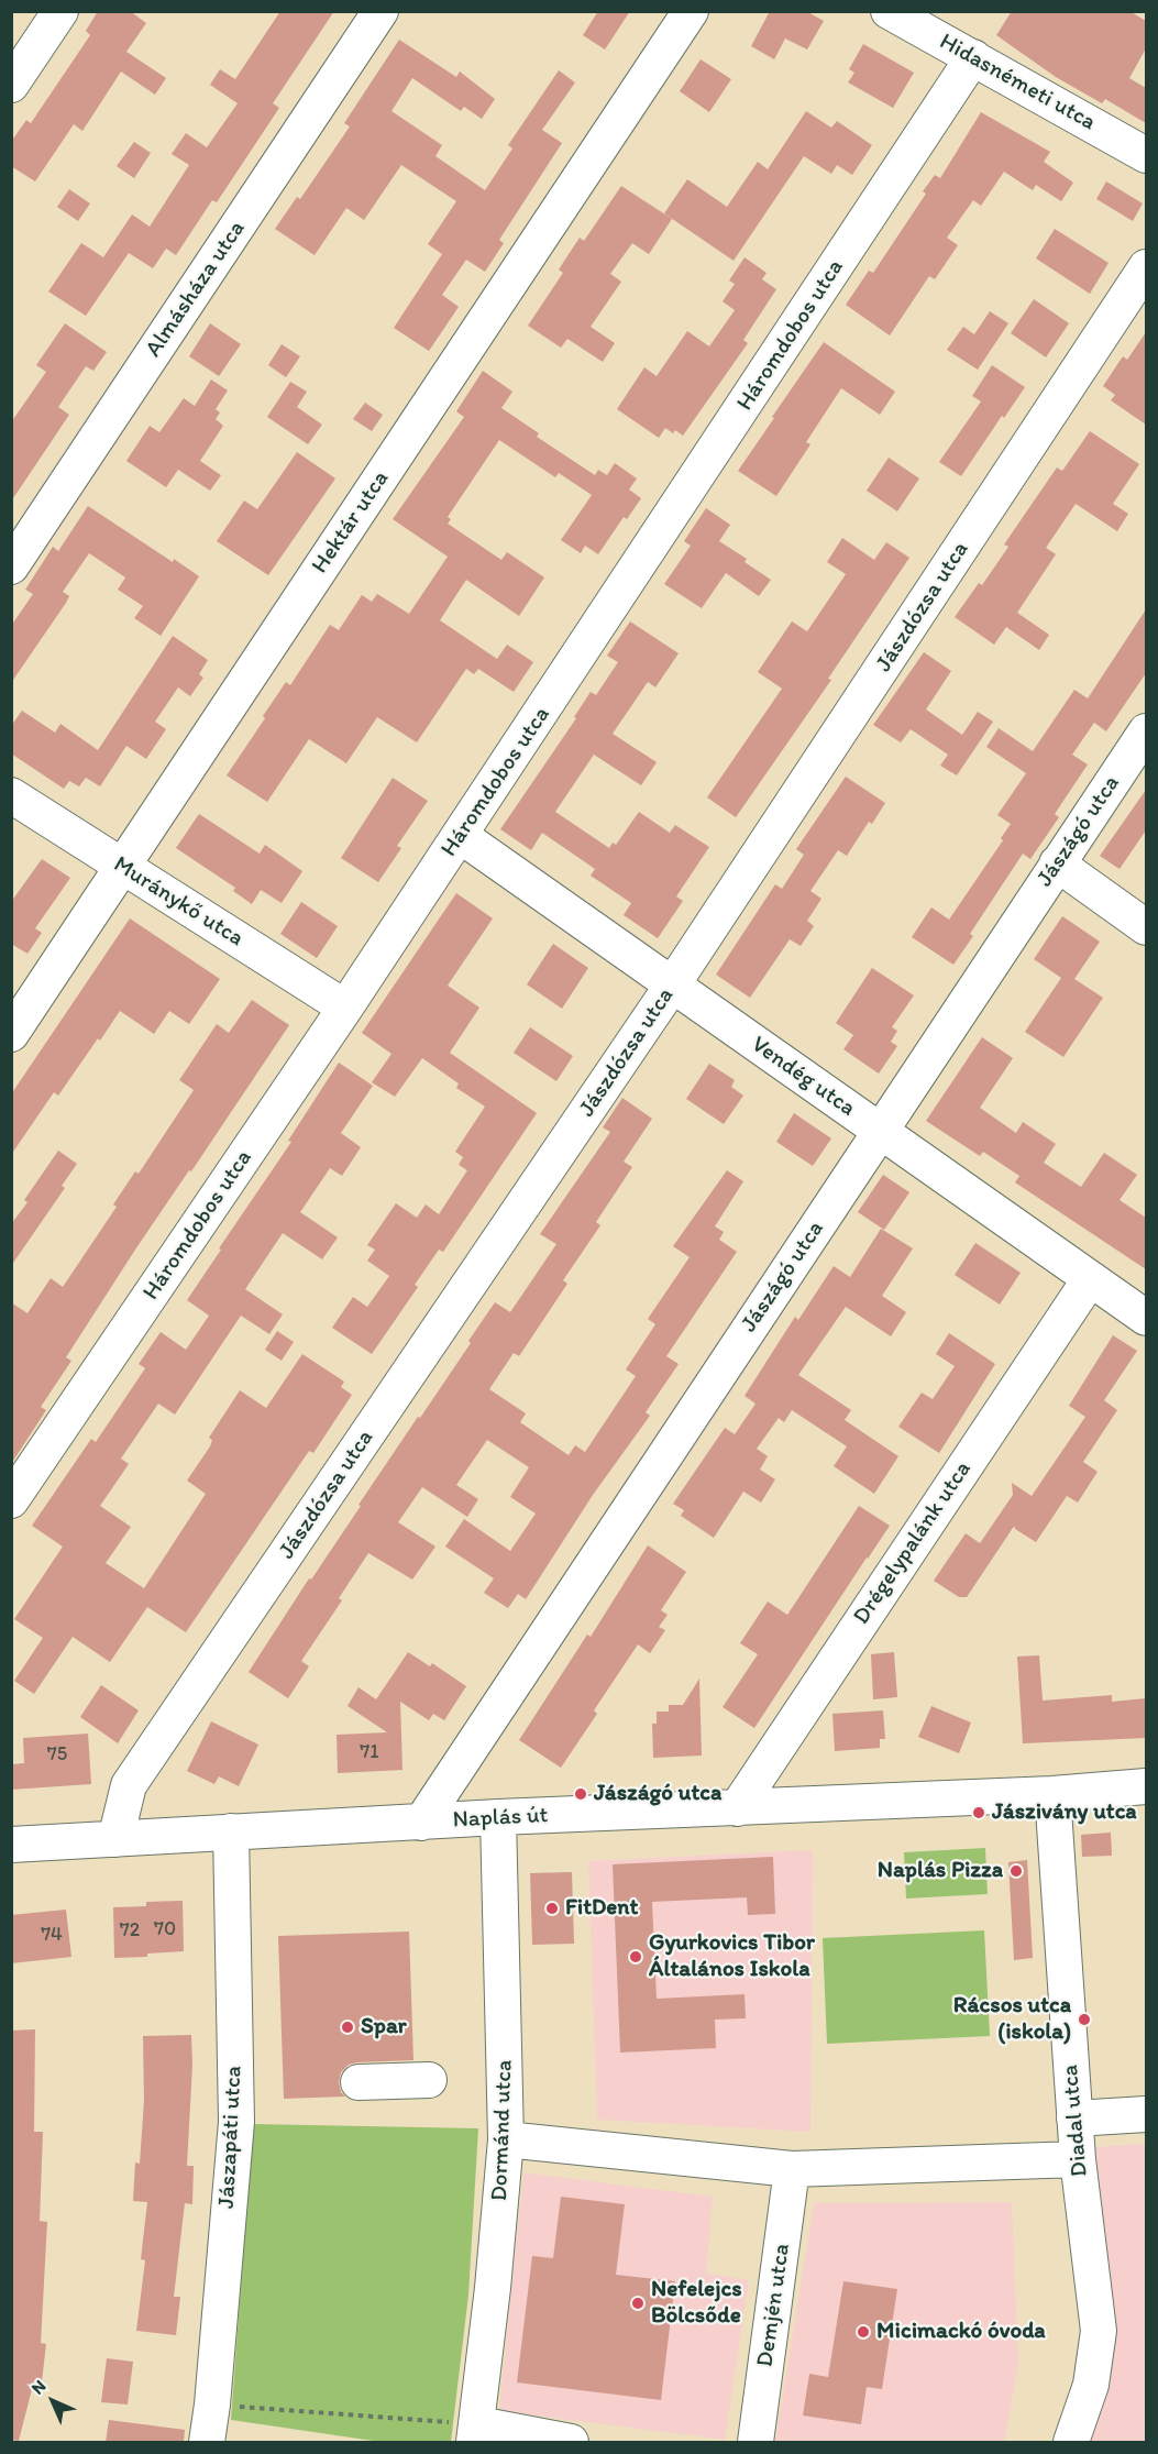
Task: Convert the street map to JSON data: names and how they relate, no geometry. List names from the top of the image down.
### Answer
{
  "streets": {
    "street": [
      "Hidasnémeti utca",
      "Almásháza utca",
      "Háromdobos utca",
      "Hektár utca",
      "Jászdózsa utca",
      "Jászágó utca",
      "Muránykő utca",
      "Vendég utca",
      "Drégelypalánk utca",
      "Naplás út",
      "Diadal utca",
      "Dormánd utca",
      "Jászapáti utca",
      "Demjén utca"
    ]
  },
  "crossings": [
    ["Hidasnémeti utca", "Háromdobos utca"],
    ["Háromdobos utca", "Muránykő utca"],
    ["Háromdobos utca", "Vendég utca"],
    ["Hektár utca", "Muránykő utca"],
    ["Jászdózsa utca", "Vendég utca"],
    ["Jászdózsa utca", "Naplás út"],
    ["Jászágó utca", "Vendég utca"],
    ["Jászágó utca", "Naplás út"],
    ["Vendég utca", "Drégelypalánk utca"],
    ["Drégelypalánk utca", "Naplás út"],
    ["Naplás út", "Diadal utca"],
    ["Naplás út", "Dormánd utca"],
    ["Naplás út", "Jászapáti utca"]
  ],
  "places": [
    "Jászágó utca",
    "Jászivány utca",
    "Naplás Pizza",
    "FitDent",
    "Gyurkovics Tibor Általános Iskola",
    "Rácsos utca (iskola)",
    "Spar",
    "Nefelejcs Bölcsőde",
    "Micimackó óvoda"
  ],
  "house_numbers": [
    "71",
    "75",
    "70",
    "72",
    "74"
  ],
  "north": "top left"
}
